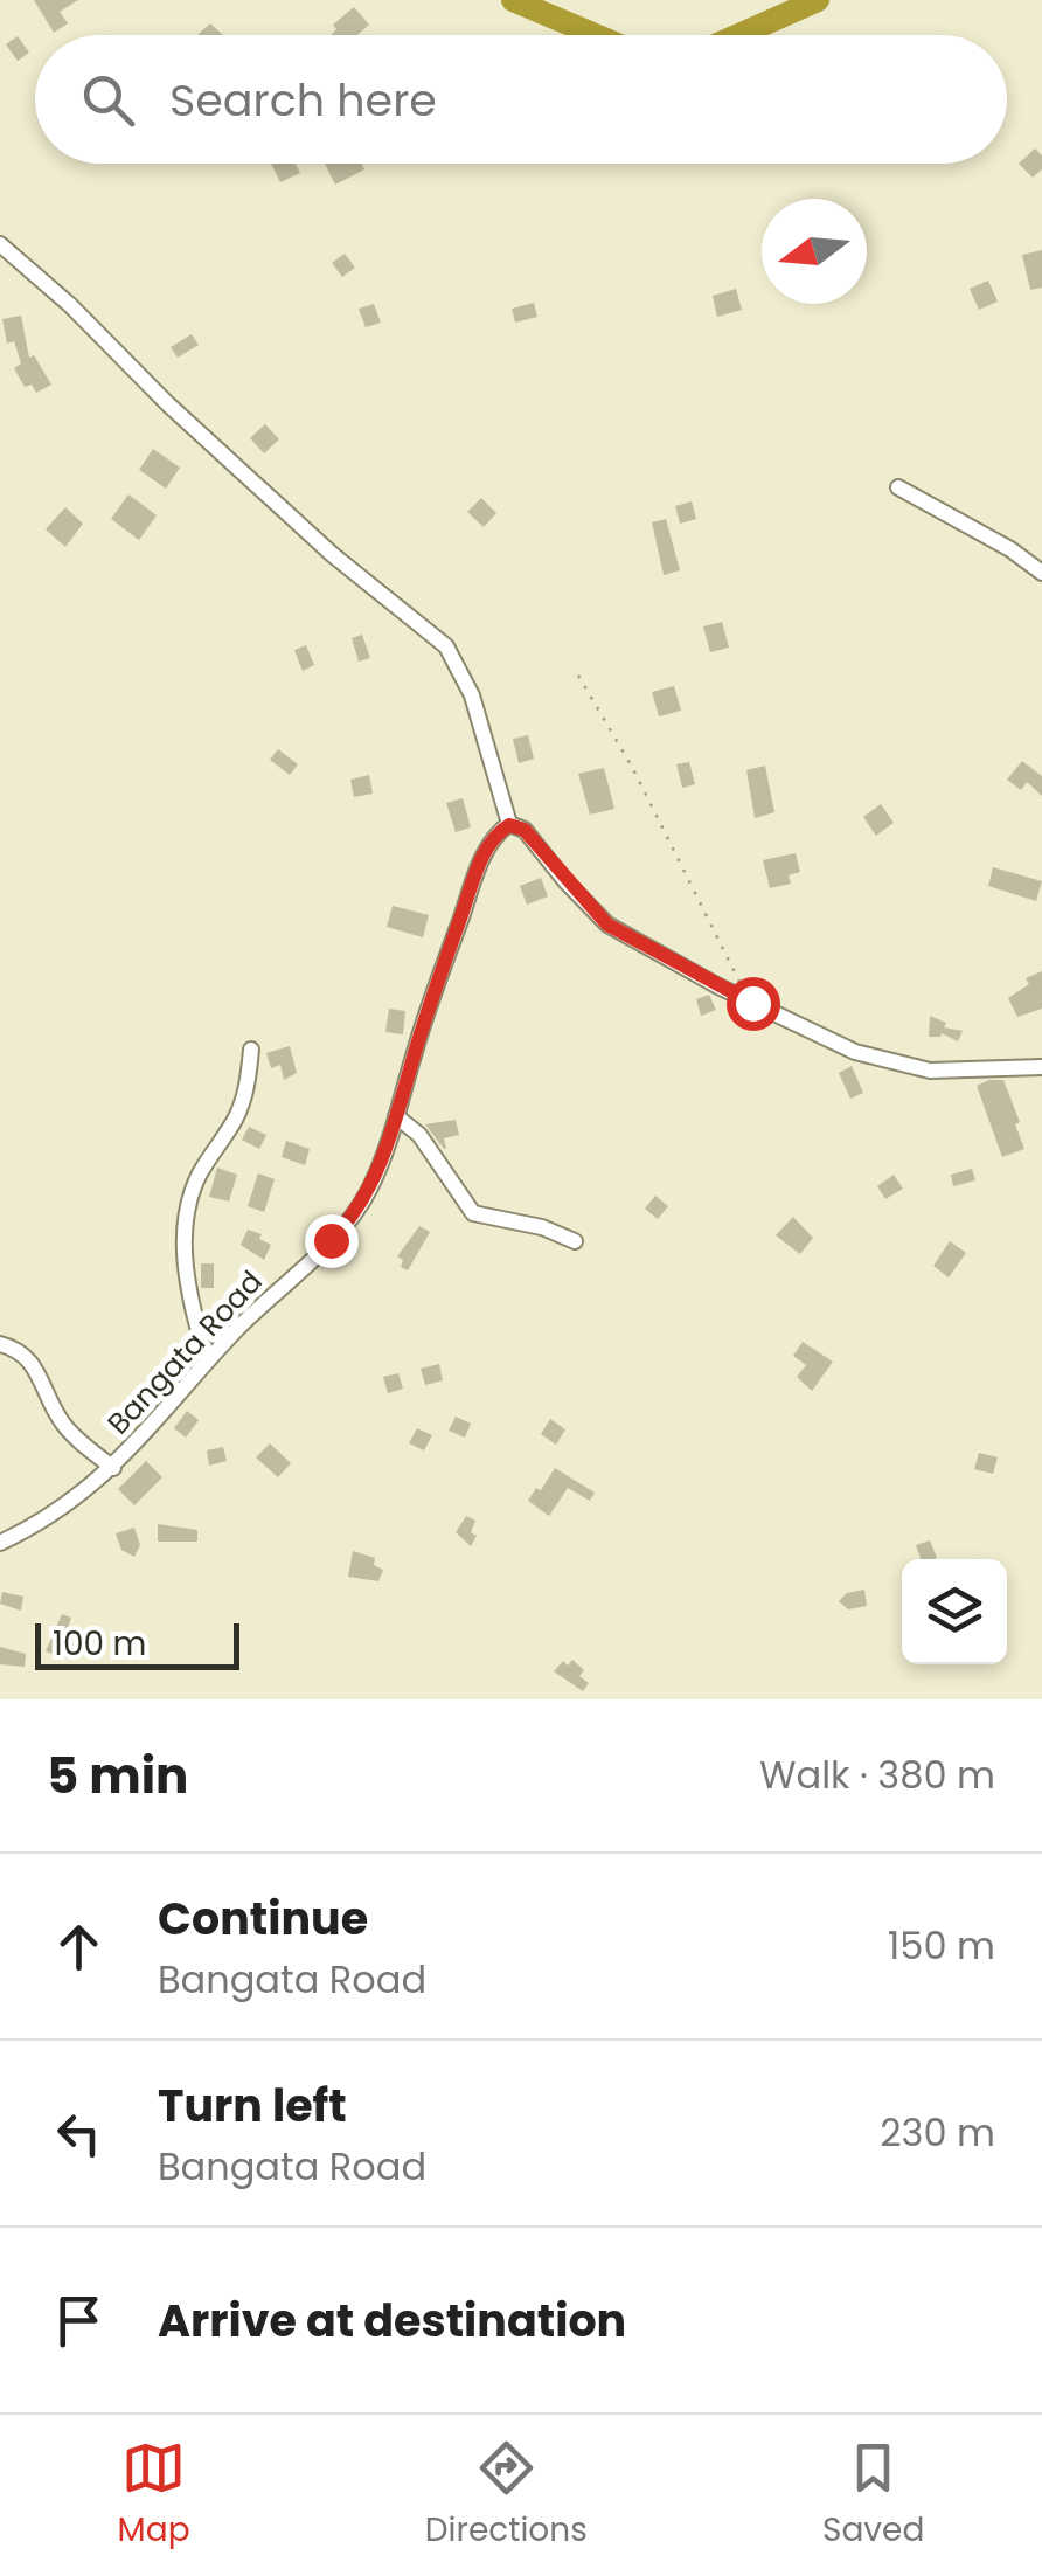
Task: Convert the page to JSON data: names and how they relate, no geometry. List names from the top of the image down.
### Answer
{
  "streets": {
    "street": ["Bangata Road"]
  },
  "scale_bar": "100 m",
  "north": "left",
  "page": {
    "search": "Search here",
    "scale": "100 m",
    "heading": ["5 min", "Walk · 380 m"],
    "list": [
      ["Continue", "Bangata Road", "150 m"],
      ["Turn left", "Bangata Road", "230 m"],
      "Arrive at destination"
    ],
    "nav": ["Map", "Directions", "Saved"]
  }
}
